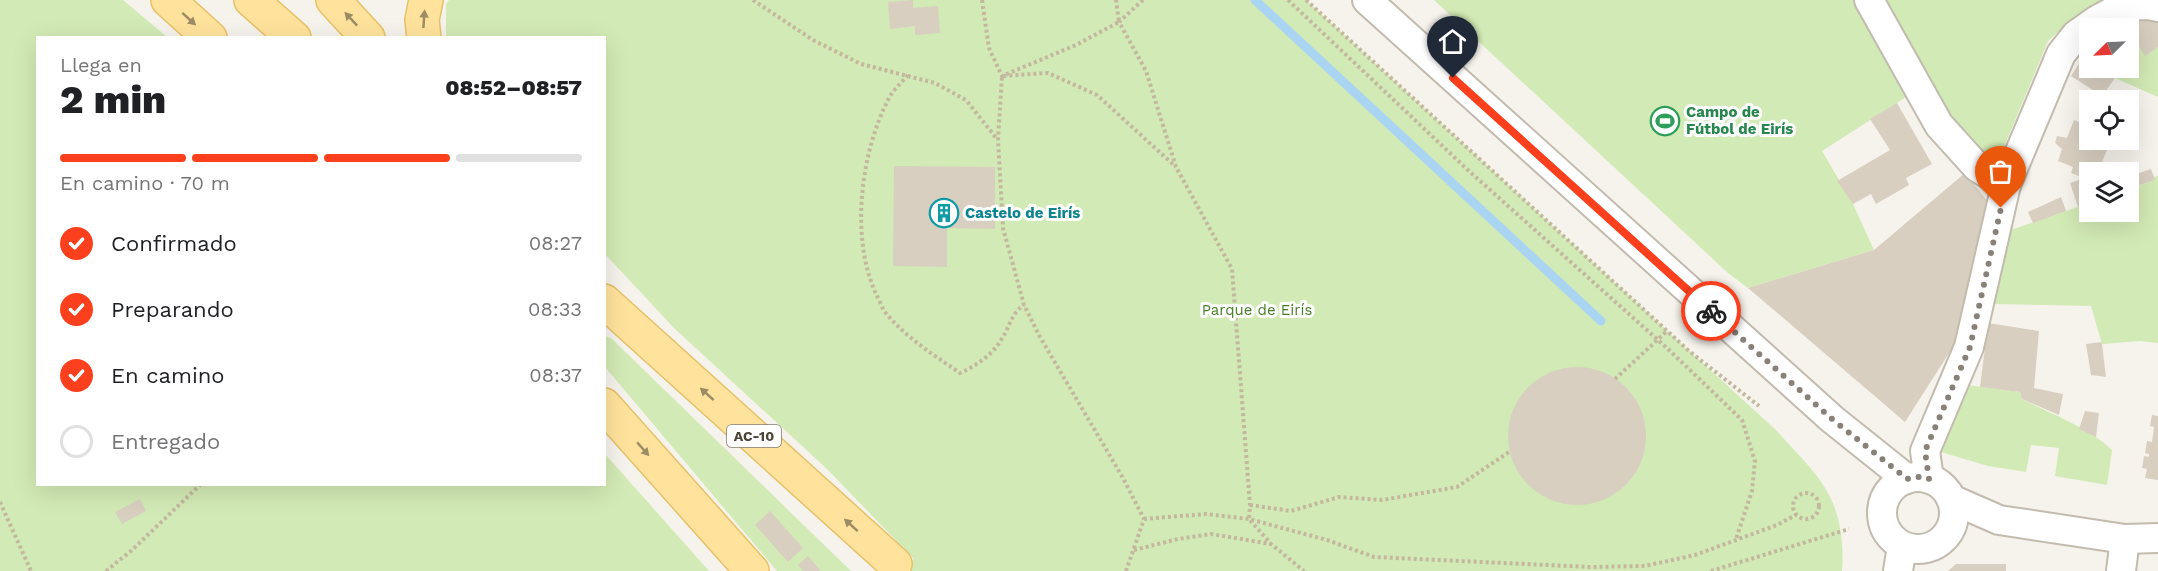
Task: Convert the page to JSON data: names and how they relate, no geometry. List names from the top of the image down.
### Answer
{
  "streets": {
    "main road": ["AC-10"]
  },
  "parks": ["Parque de Eirís"],
  "places": {
    "sports": ["Campo de Fútbol de Eirís"],
    "building": ["Castelo de Eirís"]
  },
  "north": "bottom left",
  "page": {
    "heading": ["2 min", "Llega en", "08:52–08:57"],
    "bar": "En camino · 70 m",
    "list": [
      ["Confirmado", "08:27"],
      ["Preparando", "08:33"],
      ["En camino", "08:37"],
      "Entregado"
    ]
  }
}
